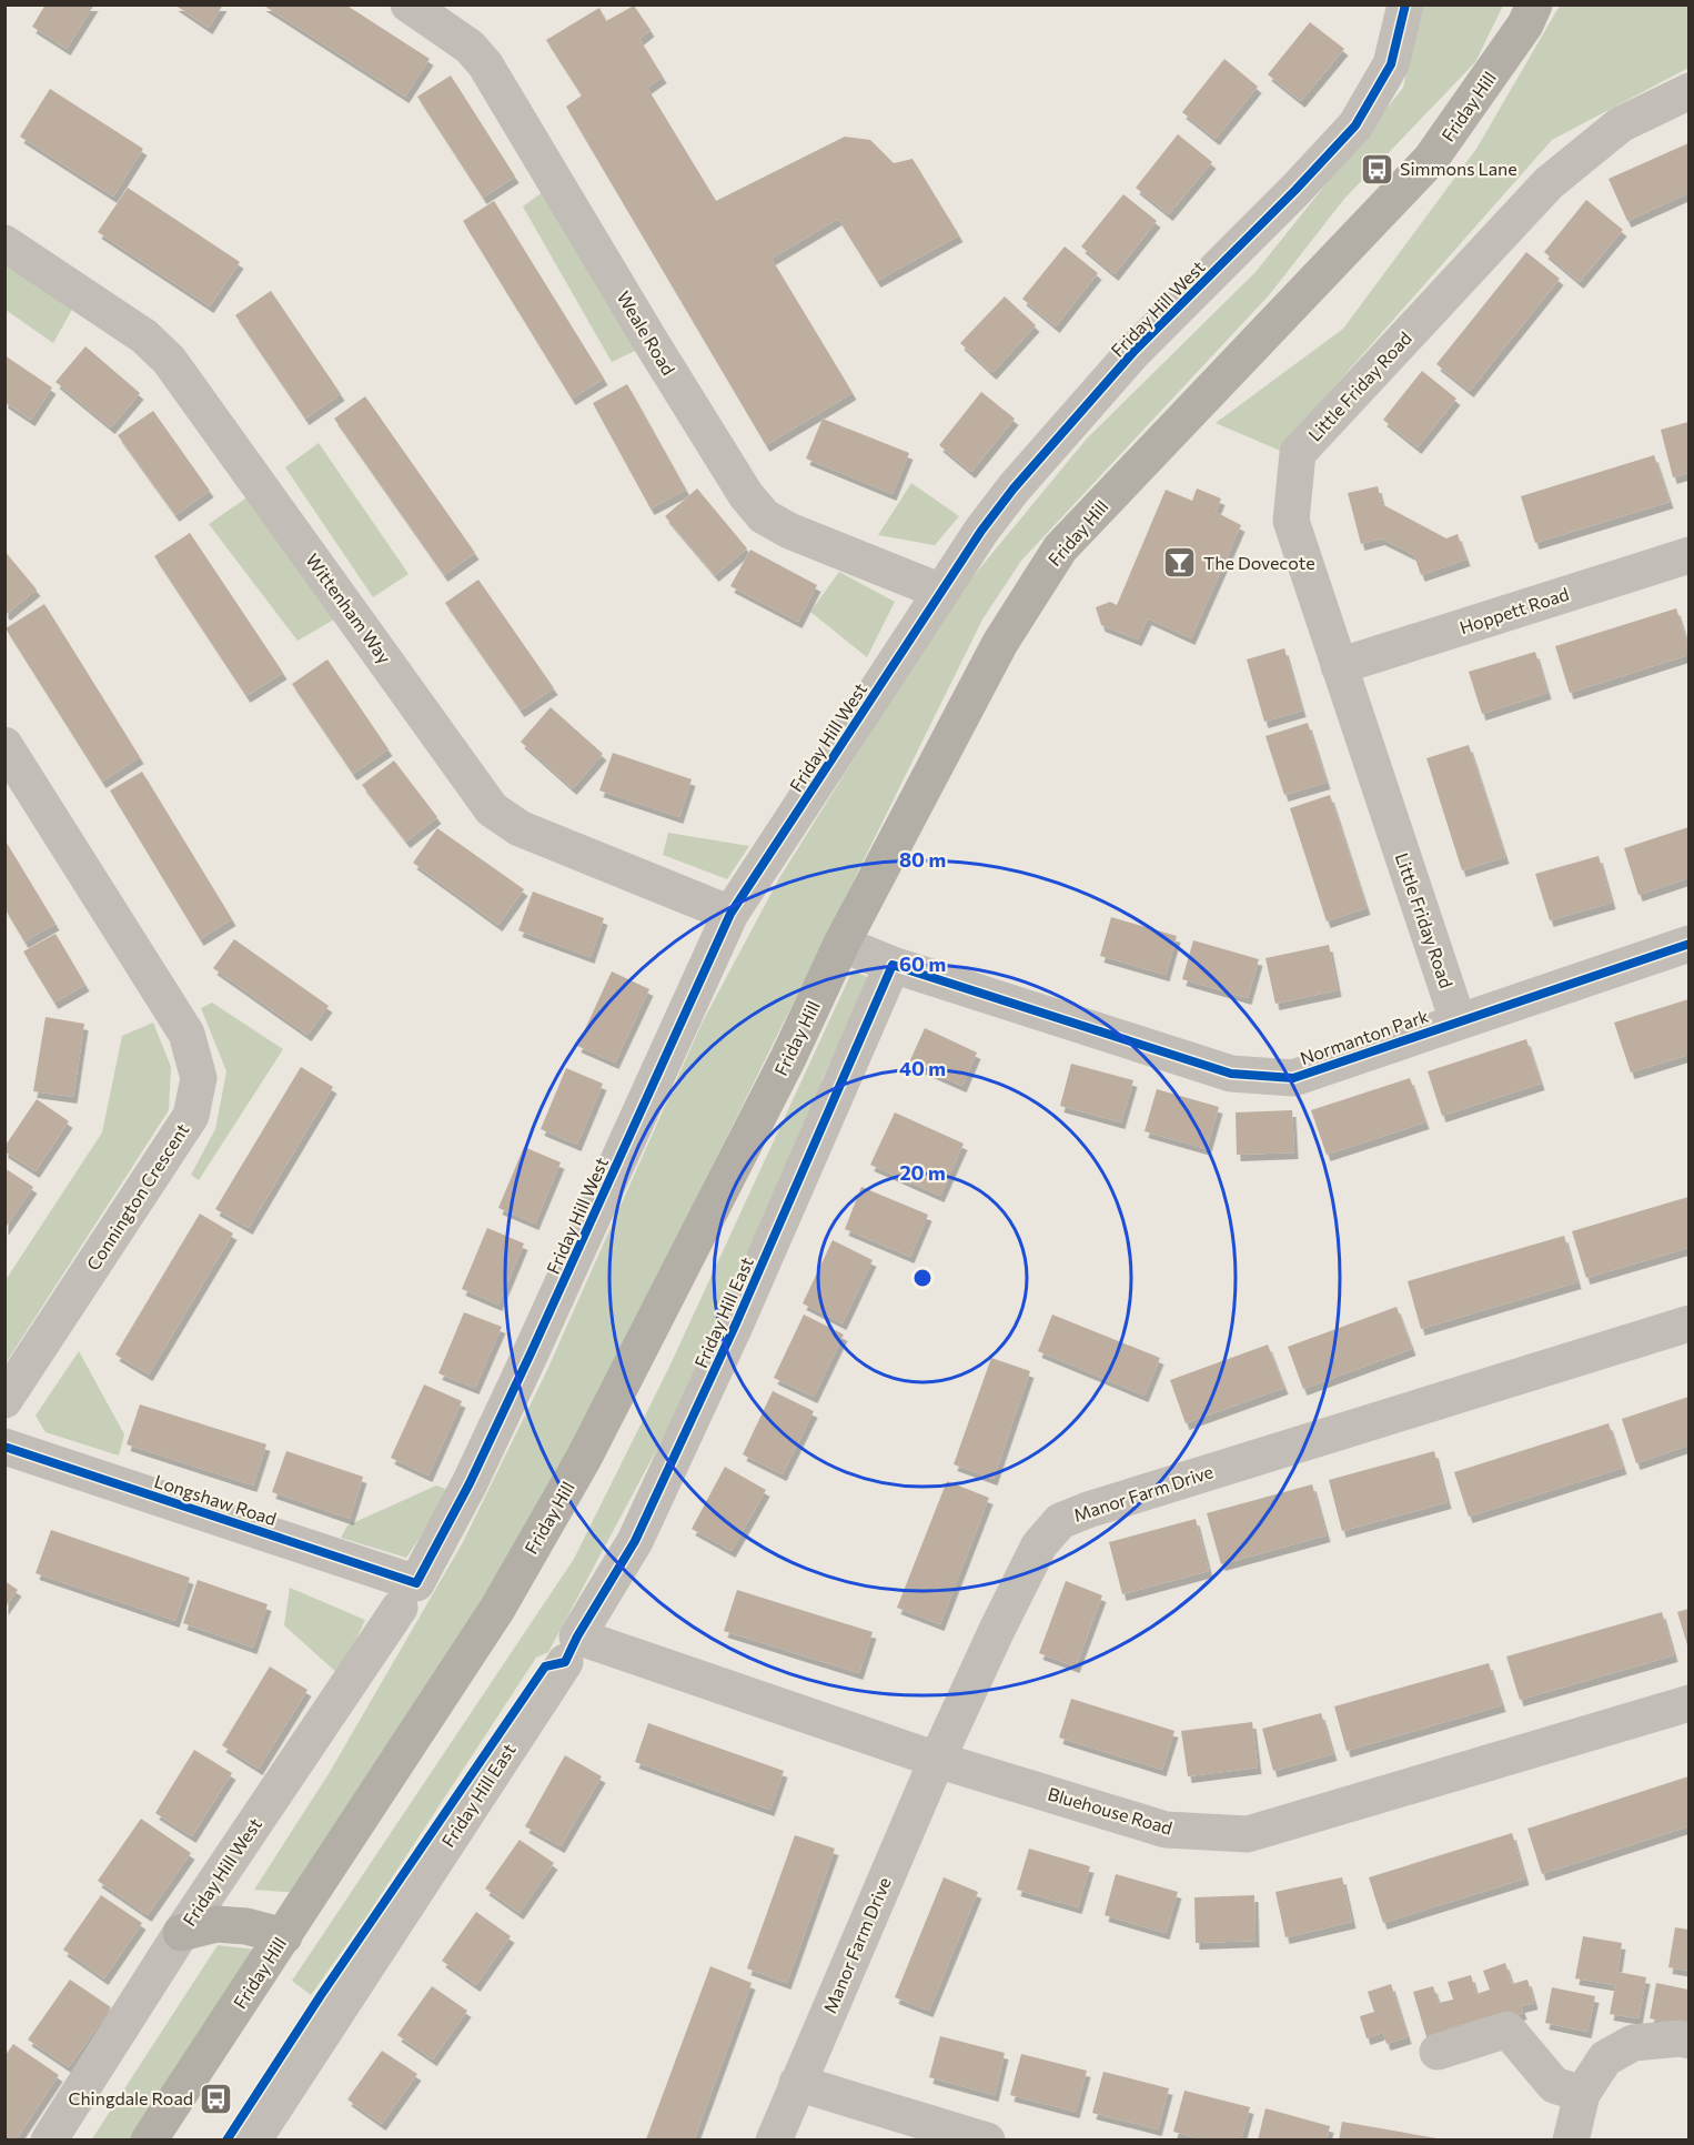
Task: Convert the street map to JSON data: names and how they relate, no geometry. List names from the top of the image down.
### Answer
{
  "streets": {
    "main road": ["Friday Hill"],
    "street": [
      "Friday Hill West",
      "Weale Road",
      "Little Friday Road",
      "Wittenham Way",
      "Hoppett Road",
      "Normanton Park",
      "Connington Crescent",
      "Friday Hill East",
      "Manor Farm Drive",
      "Longshaw Road",
      "Bluehouse Road"
    ]
  },
  "crossings": [
    ["Friday Hill", "Normanton Park"],
    ["Friday Hill West", "Weale Road"],
    ["Friday Hill West", "Wittenham Way"],
    ["Friday Hill West", "Longshaw Road"],
    ["Little Friday Road", "Hoppett Road"],
    ["Little Friday Road", "Normanton Park"],
    ["Normanton Park", "Friday Hill East"],
    ["Friday Hill East", "Bluehouse Road"],
    ["Manor Farm Drive", "Bluehouse Road"]
  ],
  "places": {
    "bus stop": ["Simmons Lane", "Chingdale Road"],
    "bar": ["The Dovecote"]
  },
  "rings": [
    "80 m",
    "60 m",
    "40 m",
    "20 m"
  ]
}
